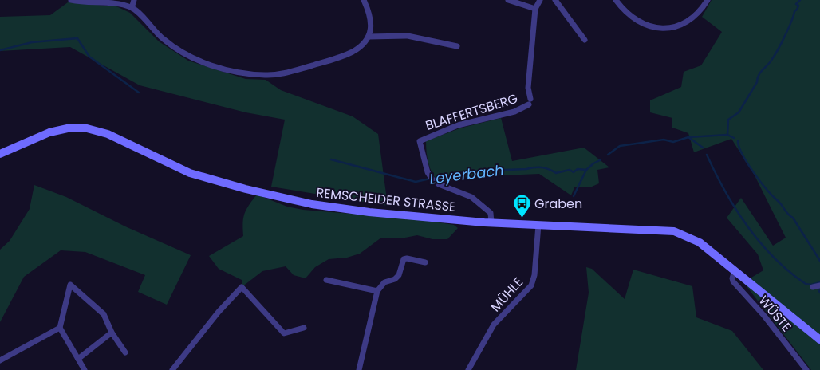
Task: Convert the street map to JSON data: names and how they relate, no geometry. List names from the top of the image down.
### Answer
{
  "streets": {
    "main road": ["REMSCHEIDER STRASSE"],
    "street": ["BLAFFERTSBERG", "MÜHLE", "WÜSTE"]
  },
  "crossings": [
    ["BLAFFERTSBERG", "REMSCHEIDER STRASSE"],
    ["REMSCHEIDER STRASSE", "MÜHLE"],
    ["REMSCHEIDER STRASSE", "WÜSTE"]
  ],
  "water": ["Leyerbach"],
  "places": {
    "bus stop": ["Graben"]
  }
}
